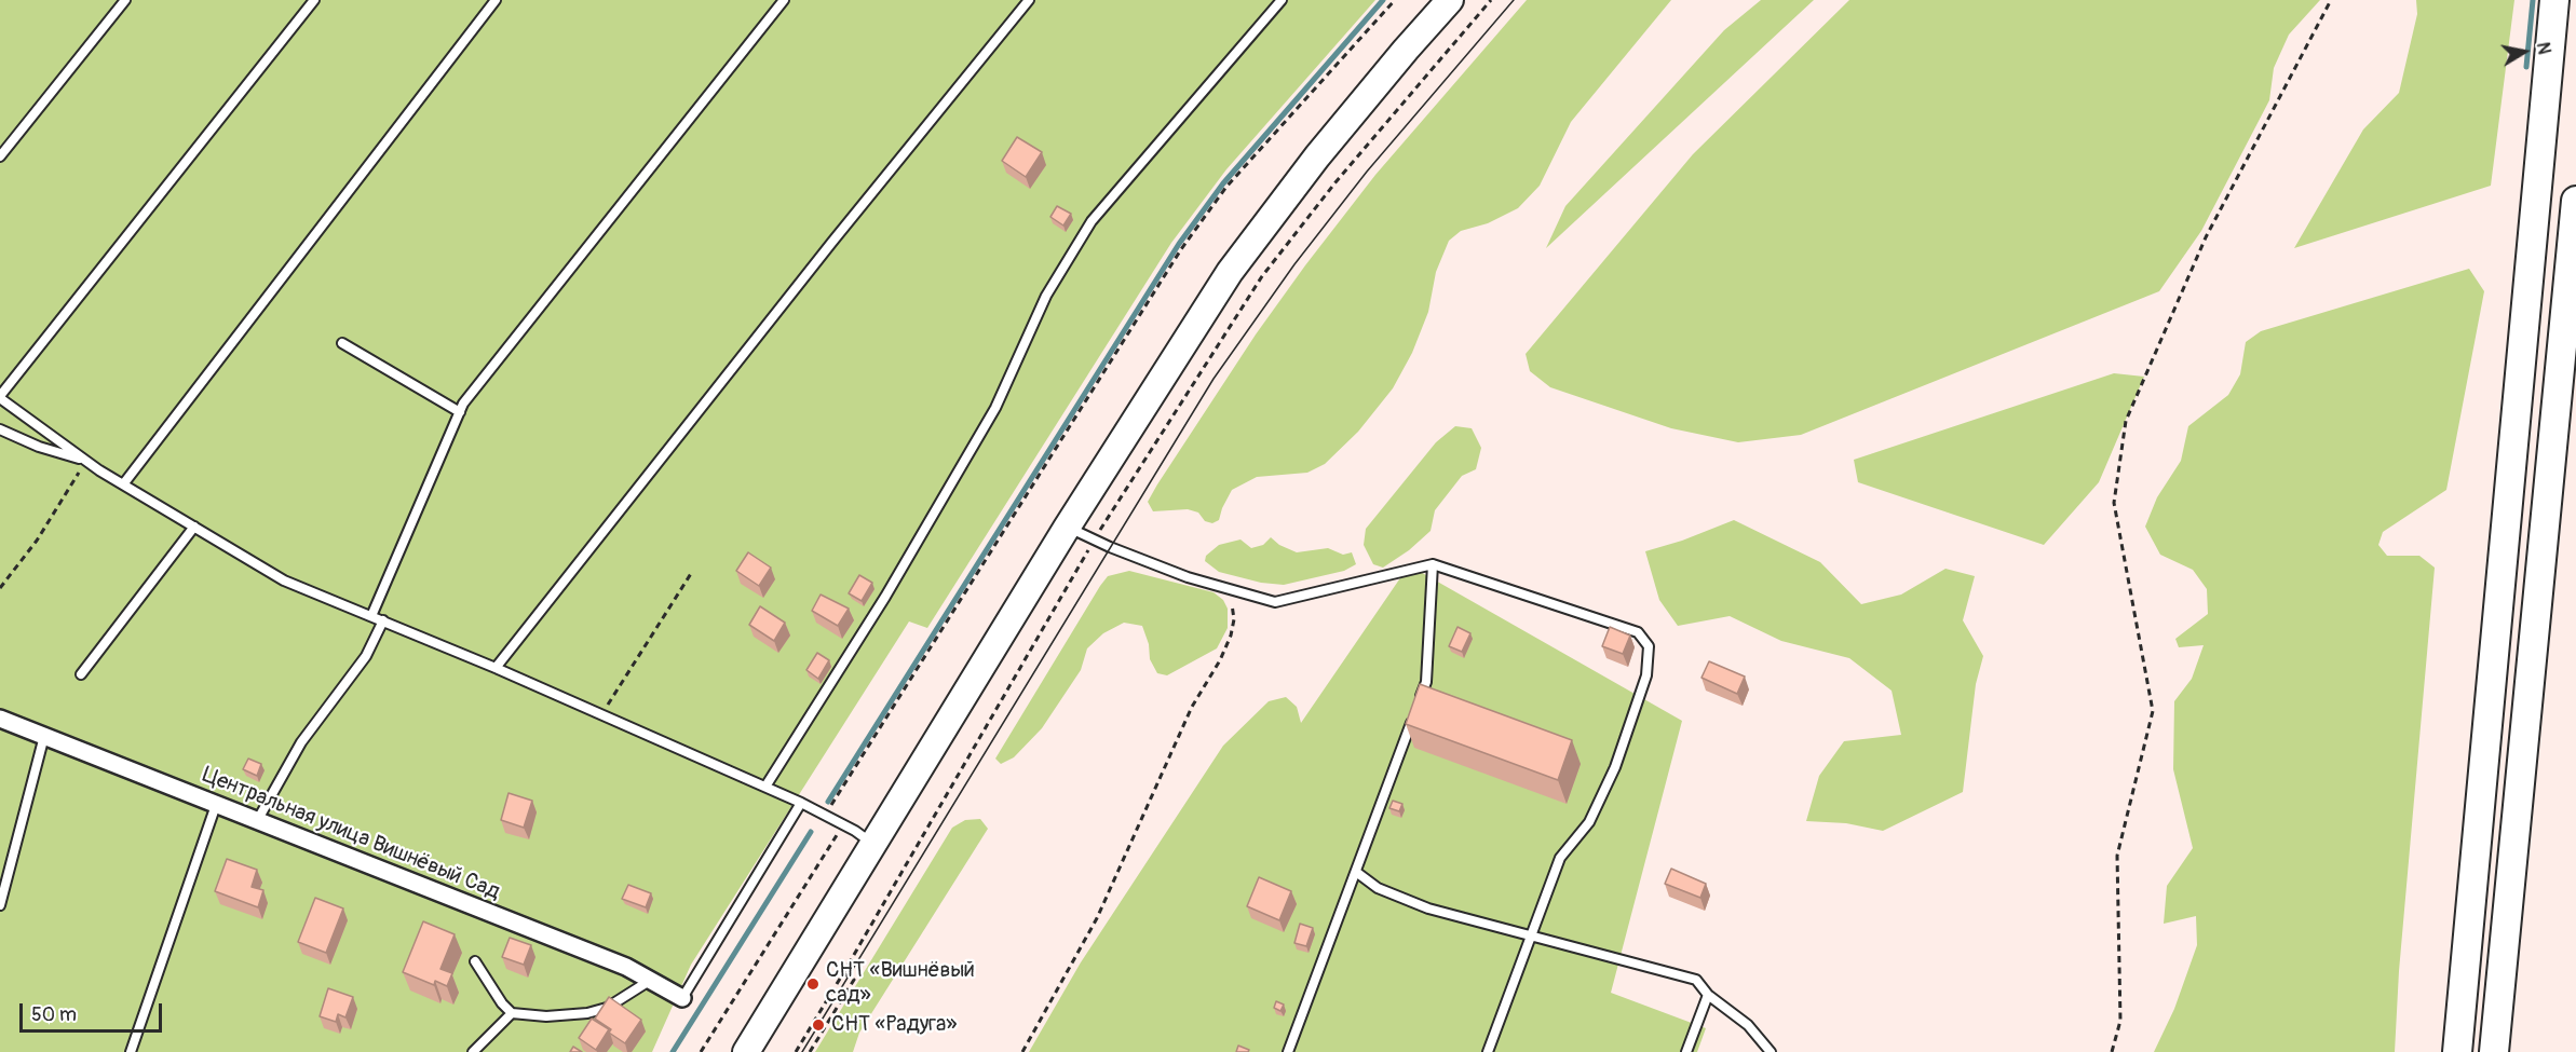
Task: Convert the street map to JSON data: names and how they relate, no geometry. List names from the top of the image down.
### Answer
{
  "streets": {
    "street": ["Центральная улица Вишнёвый Сад"]
  },
  "places": ["СНТ «Вишнёвый сад»", "СНТ «Радуга»"],
  "scale_bar": "50 m",
  "north": "right"
}
